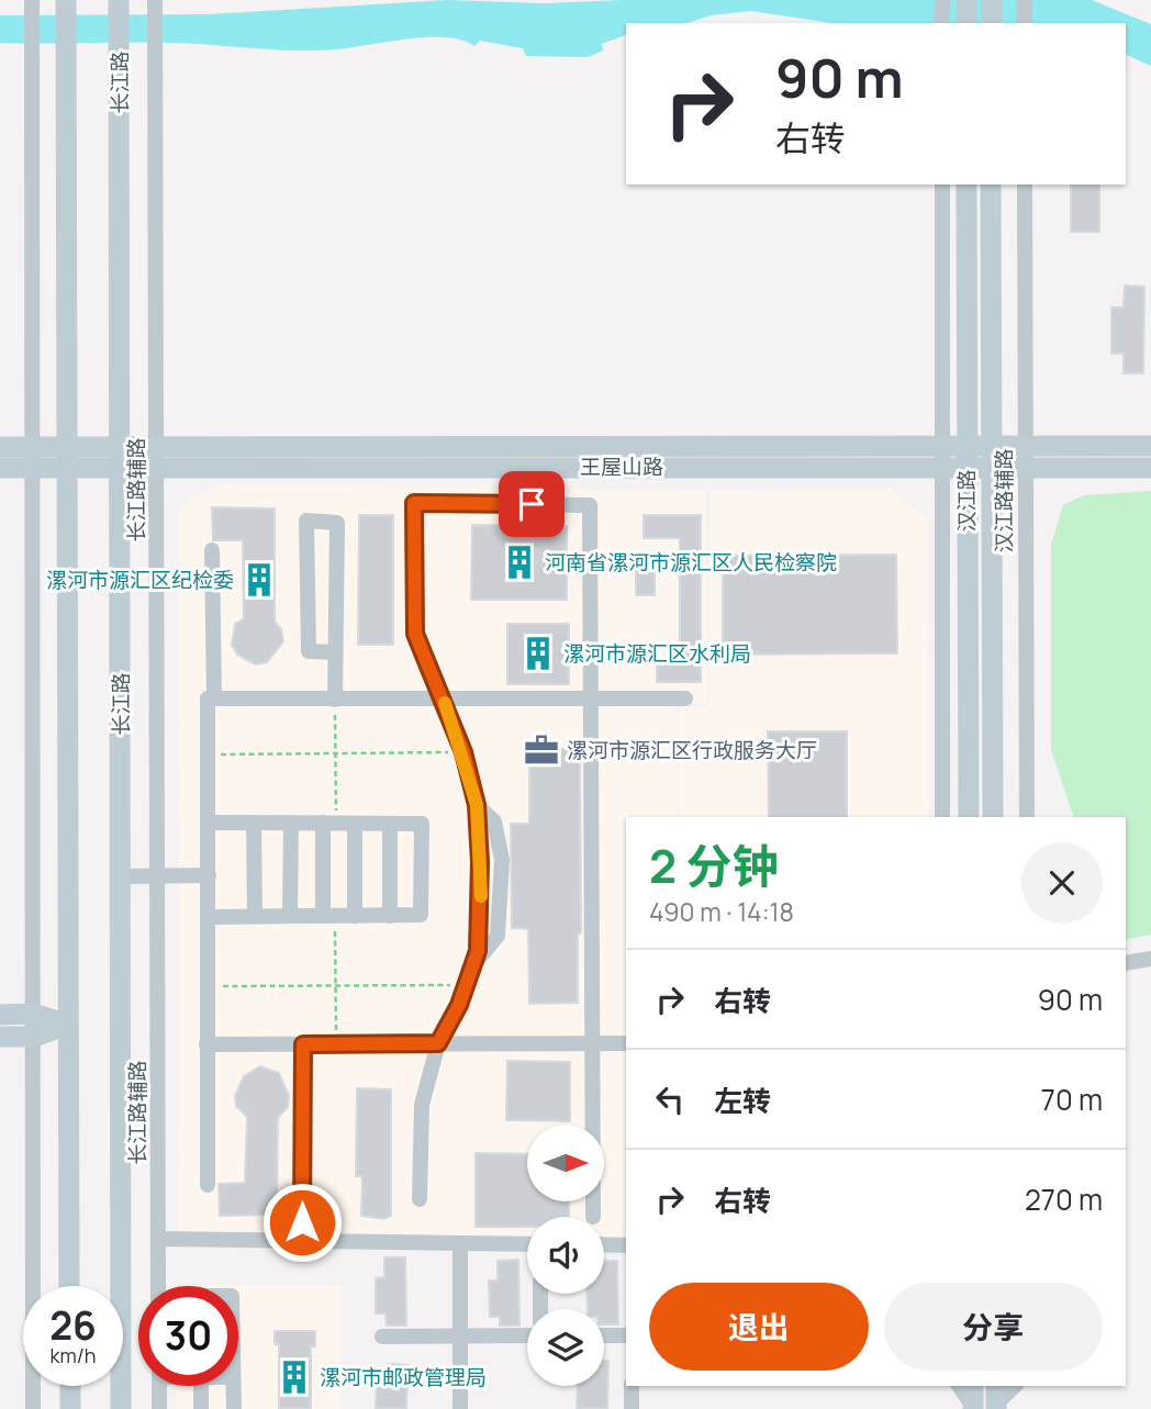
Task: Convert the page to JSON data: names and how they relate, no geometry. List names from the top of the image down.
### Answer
{
  "streets": {
    "street": [
      "长江路",
      "王屋山路",
      "长江路辅路",
      "汉江路",
      "汉江路辅路"
    ]
  },
  "crossings": [
    ["长江路", "王屋山路"],
    ["王屋山路", "长江路辅路"],
    ["王屋山路", "汉江路"],
    ["王屋山路", "汉江路辅路"]
  ],
  "places": {
    "building": [
      "河南省漯河市源汇区人民检察院",
      "漯河市源汇区纪检委",
      "漯河市源汇区水利局",
      "漯河市邮政管理局"
    ],
    "office": ["漯河市源汇区行政服务大厅"]
  },
  "north": "right",
  "page": {
    "turn": ["90 m", "右转"],
    "heading": ["2 分钟", "490 m · 14:18"],
    "list": [
      {
        "name": "右转",
        "value": "90 m"
      },
      {
        "name": "左转",
        "value": "70 m"
      },
      {
        "name": "右转",
        "value": "270 m"
      }
    ],
    "buttons": ["退出", "分享"],
    "speed": "26 km/h",
    "limit": "30"
  }
}
